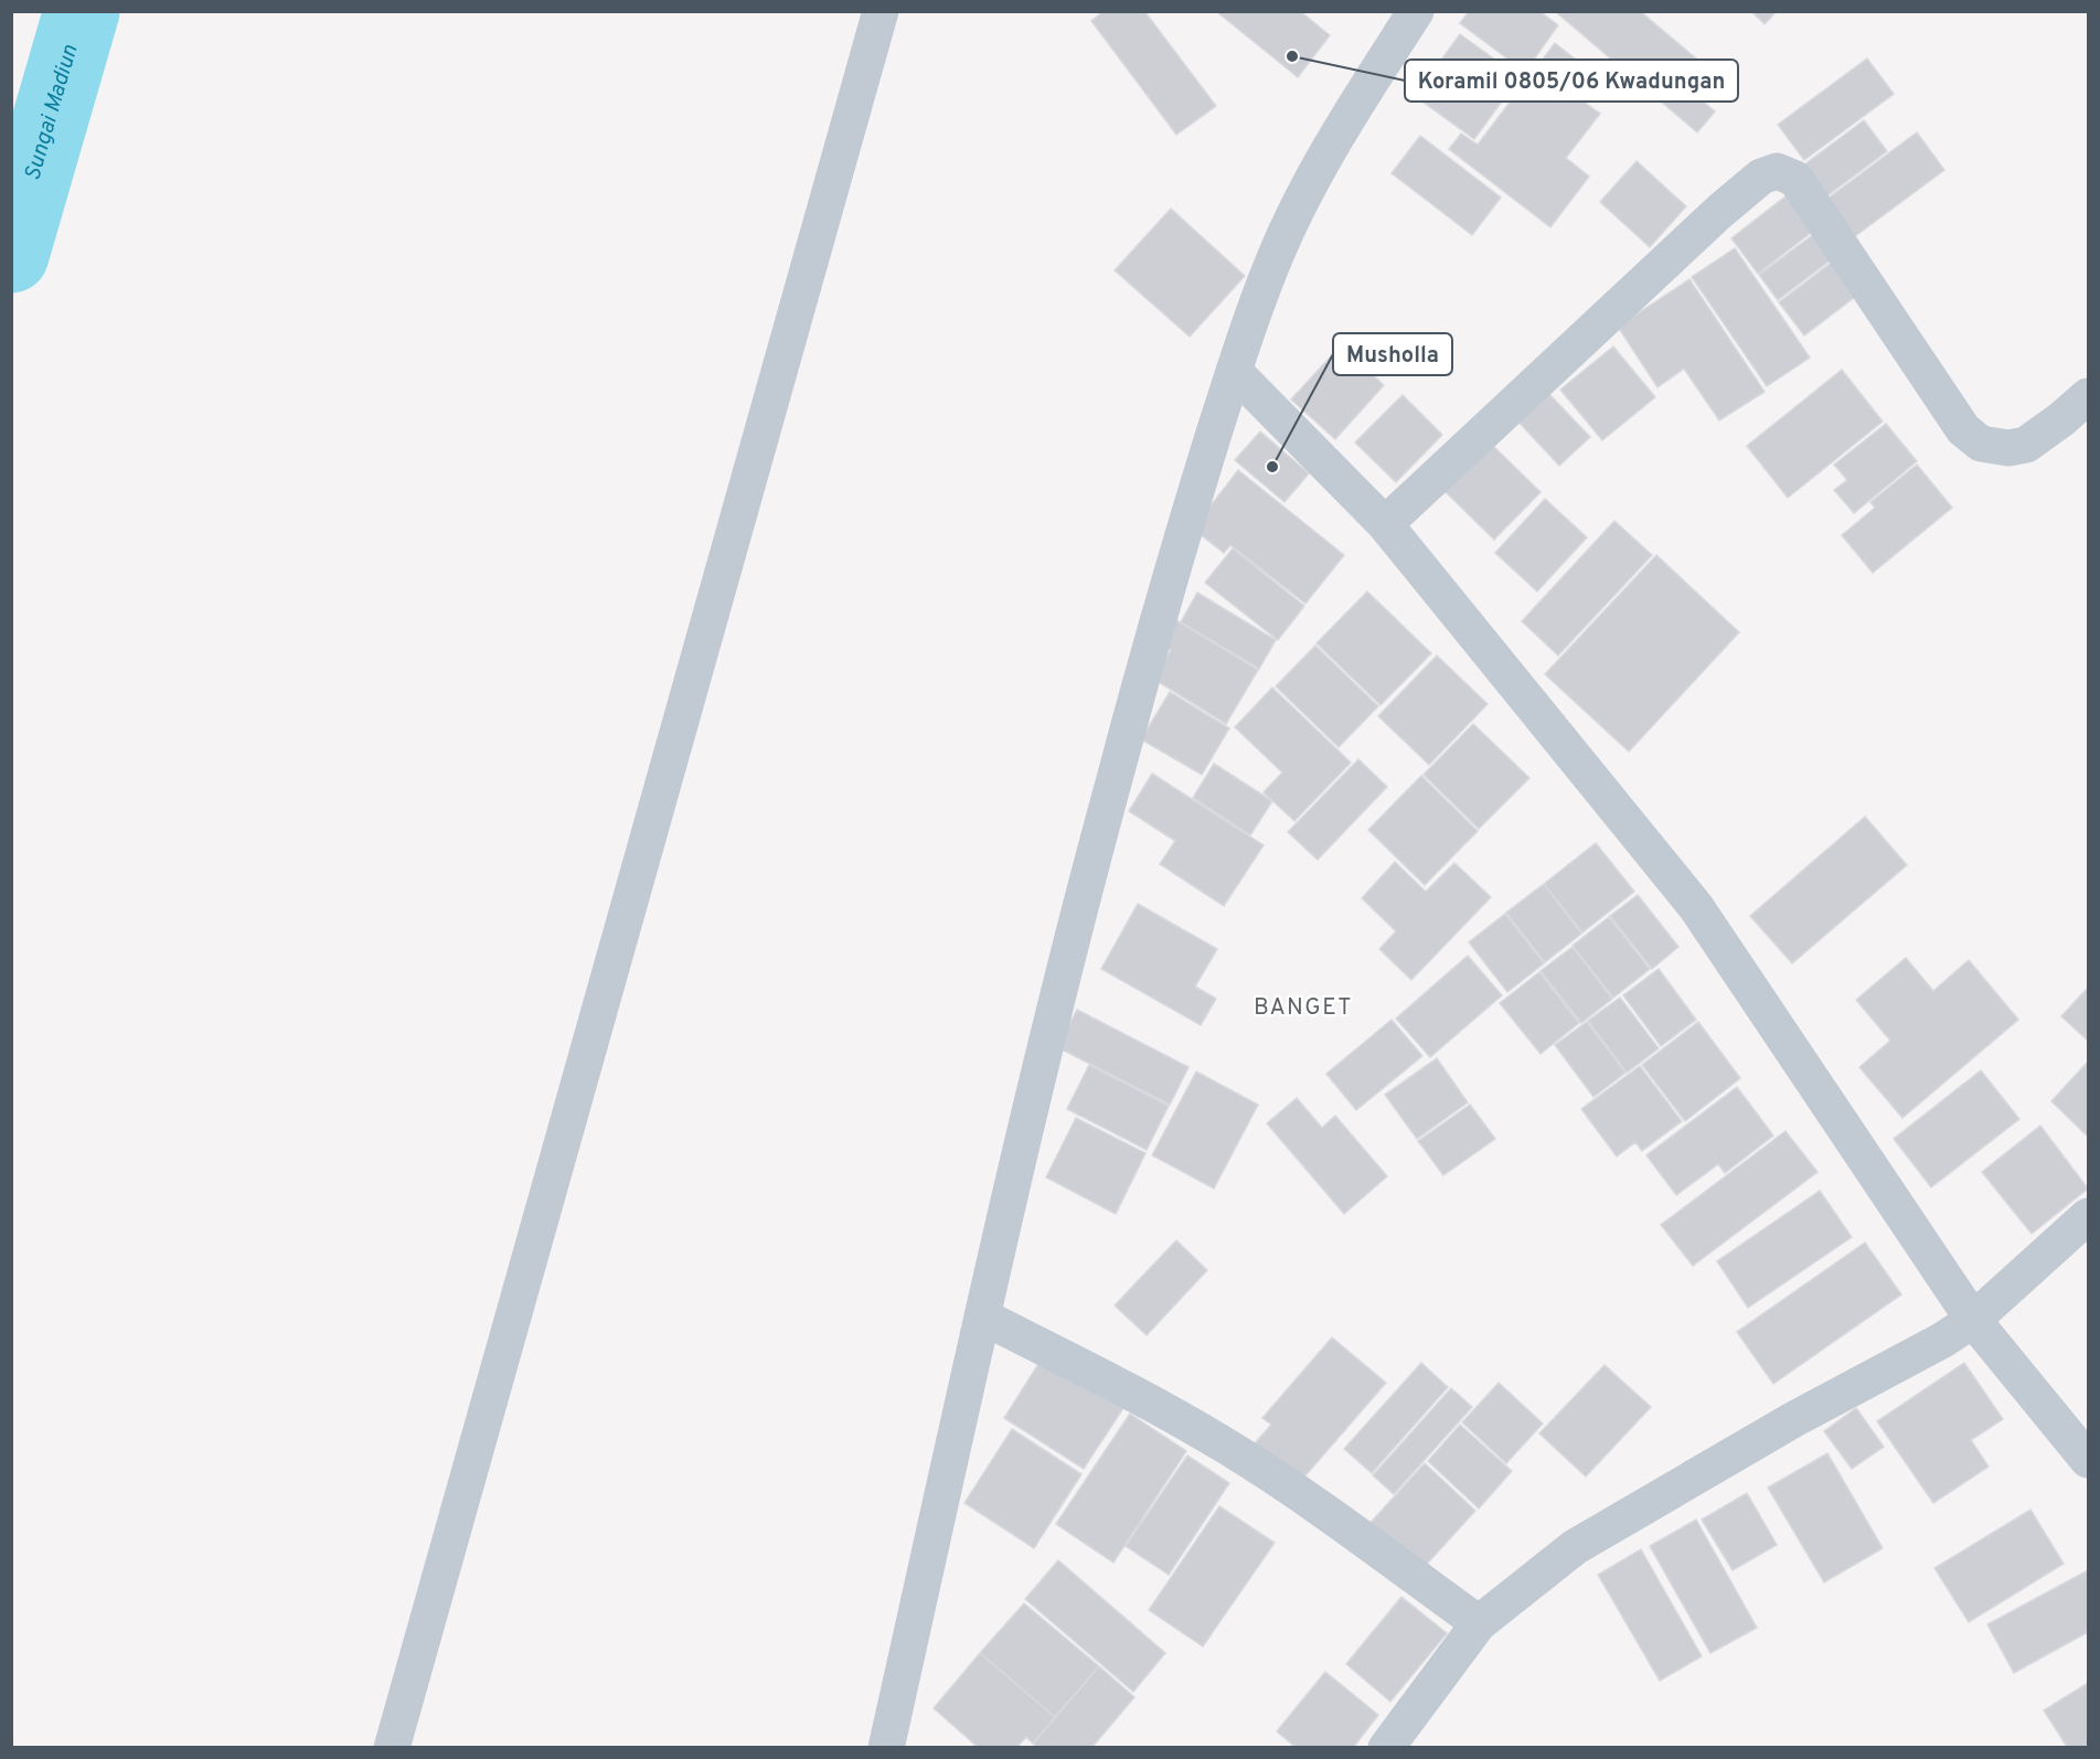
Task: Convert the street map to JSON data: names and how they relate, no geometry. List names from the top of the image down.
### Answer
{
  "districts": ["BANGET"],
  "water": ["Sungai Madiun"],
  "places": ["Koramil 0805/06 Kwadungan", "Musholla"]
}
